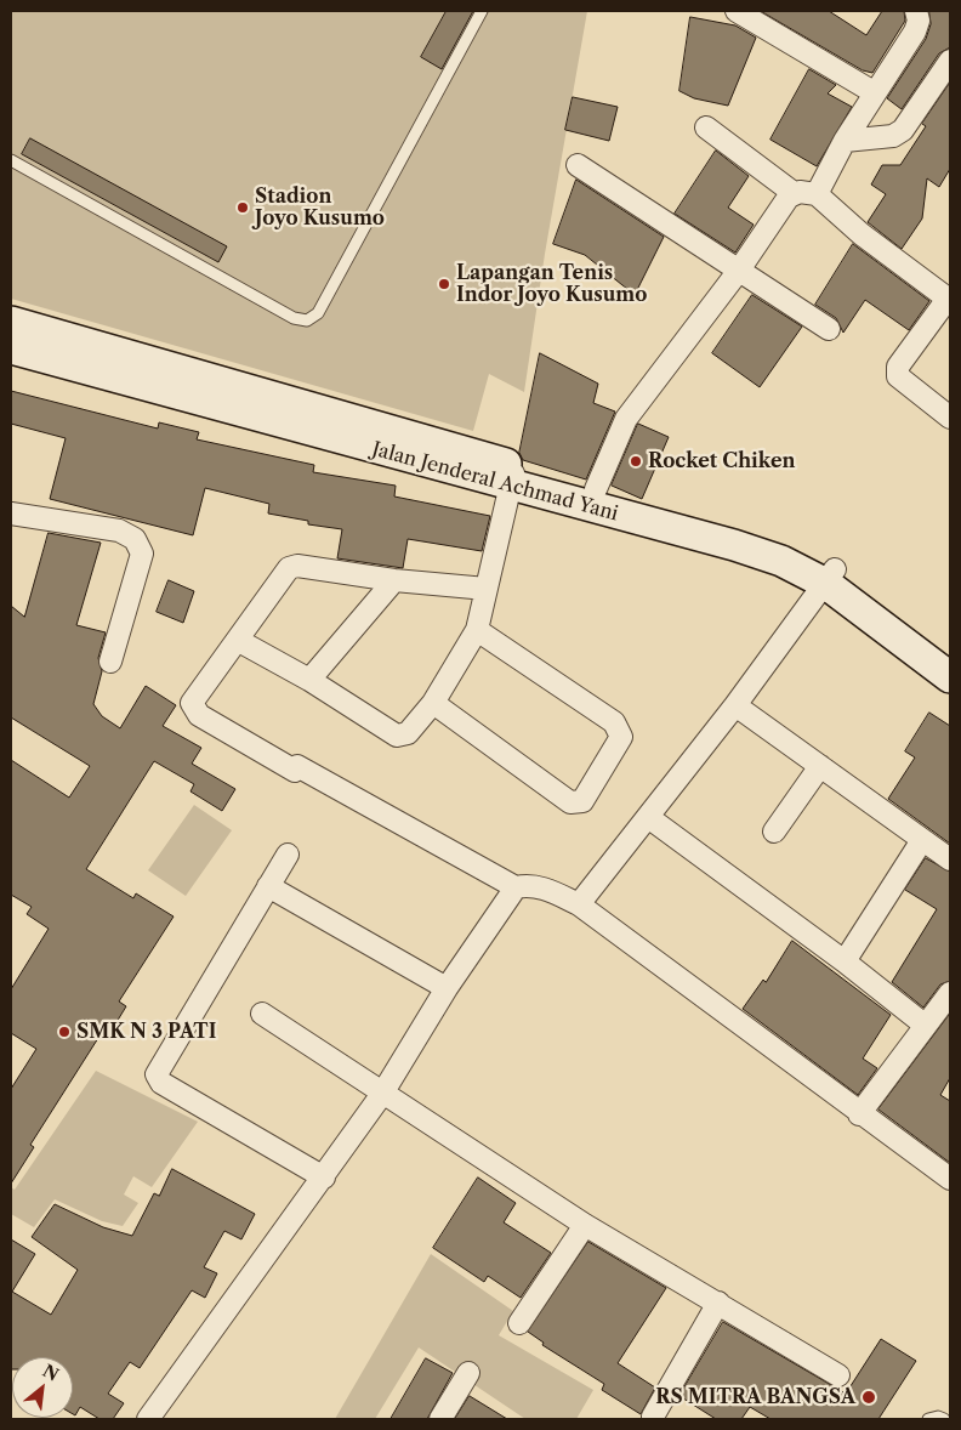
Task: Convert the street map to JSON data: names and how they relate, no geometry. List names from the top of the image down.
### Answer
{
  "streets": {
    "main road": ["Jalan Jenderal Achmad Yani"]
  },
  "places": [
    "Stadion Joyo Kusumo",
    "Lapangan Tenis Indor Joyo Kusumo",
    "Rocket Chiken",
    "SMK N 3 PATI",
    "RS MITRA BANGSA"
  ],
  "north": "top right"
}
